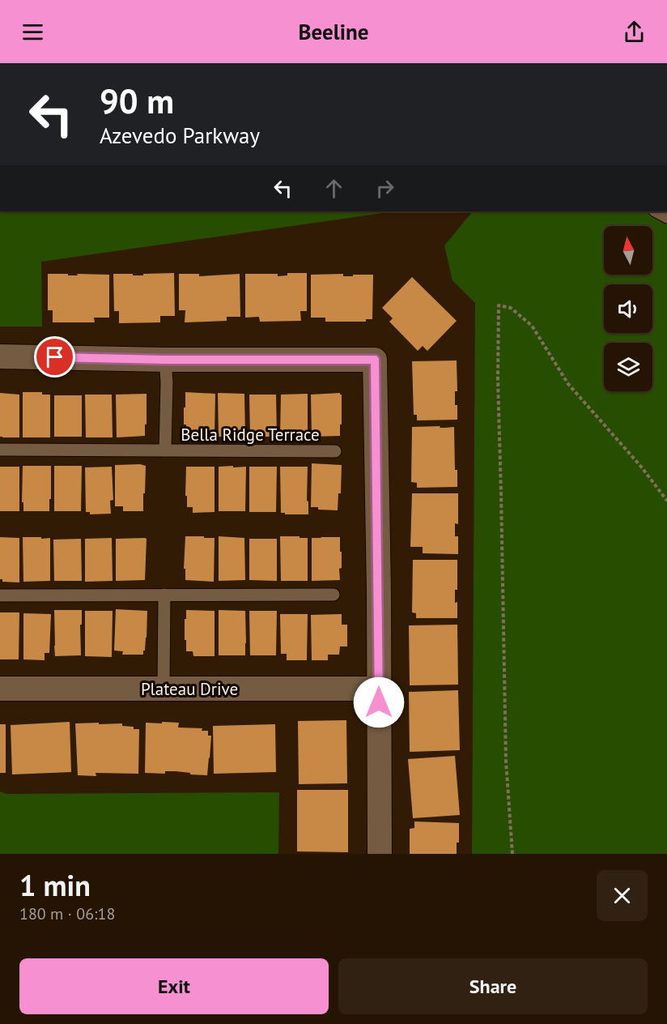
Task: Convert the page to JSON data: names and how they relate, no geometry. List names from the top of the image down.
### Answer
{
  "streets": {
    "street": ["Plateau Drive"],
    "lane": ["Bella Ridge Terrace"]
  },
  "north": "top",
  "page": {
    "header": "Beeline",
    "turn": ["90 m", "Azevedo Parkway"],
    "heading": ["1 min", "180 m · 06:18"],
    "buttons": ["Exit", "Share"]
  }
}
